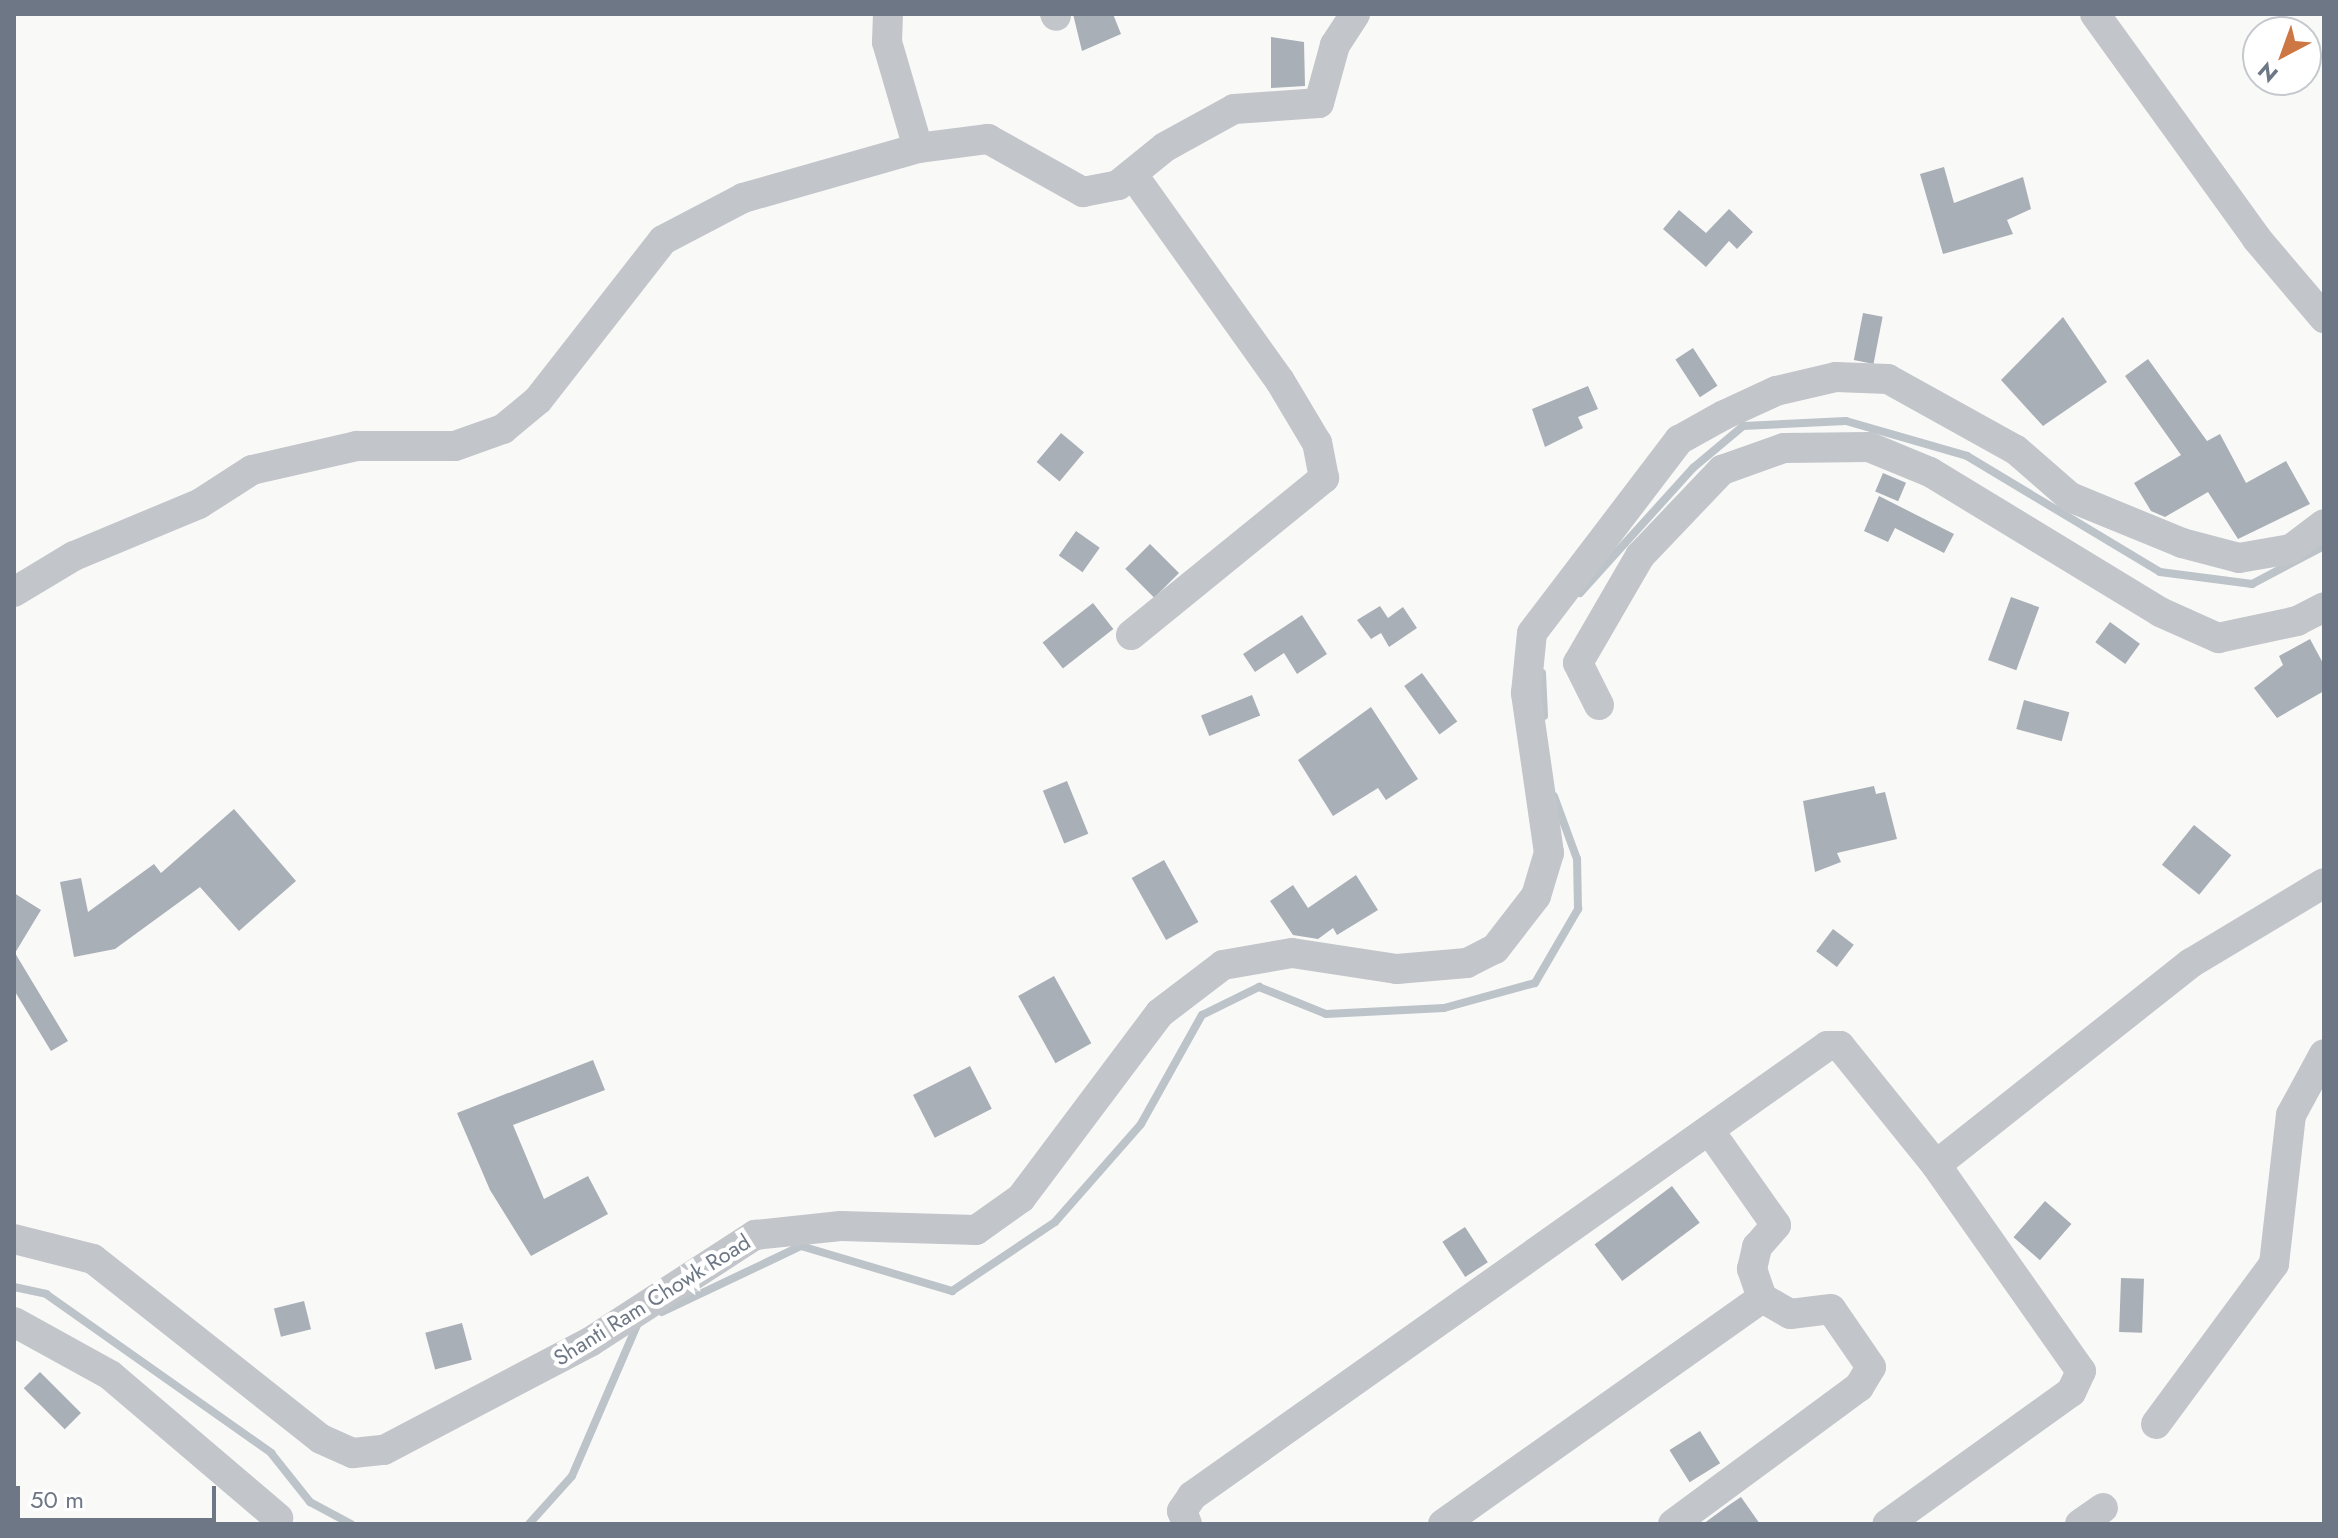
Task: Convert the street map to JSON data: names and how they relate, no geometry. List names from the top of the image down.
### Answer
{
  "streets": {
    "street": ["Shanti Ram Chowk Road"]
  },
  "scale_bar": "50 m",
  "north": "bottom left"
}
